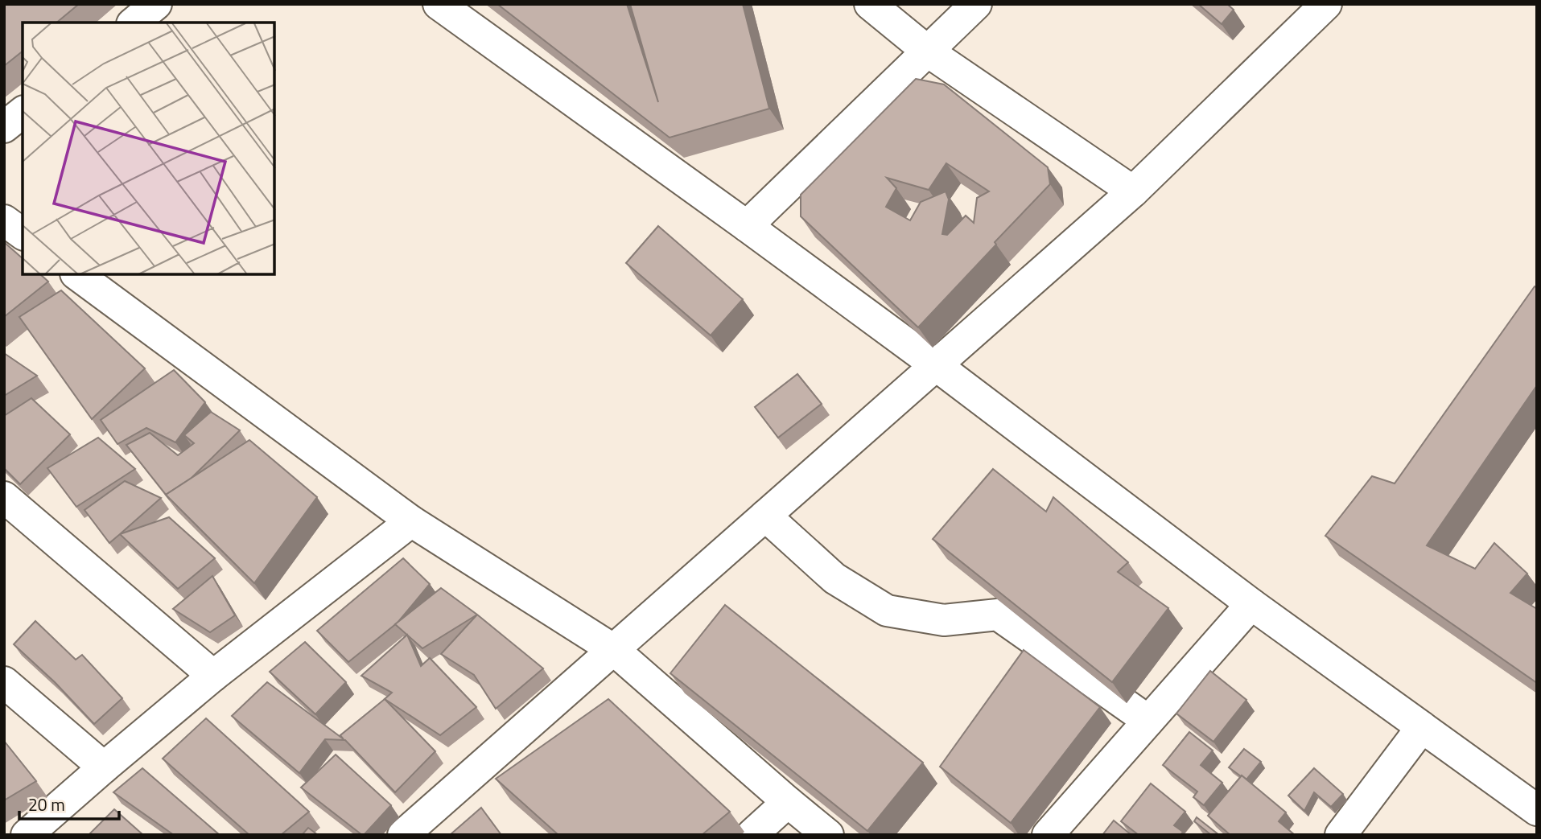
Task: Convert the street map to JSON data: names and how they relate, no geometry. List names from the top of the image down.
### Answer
{
  "scale_bar": "20 m"
}
